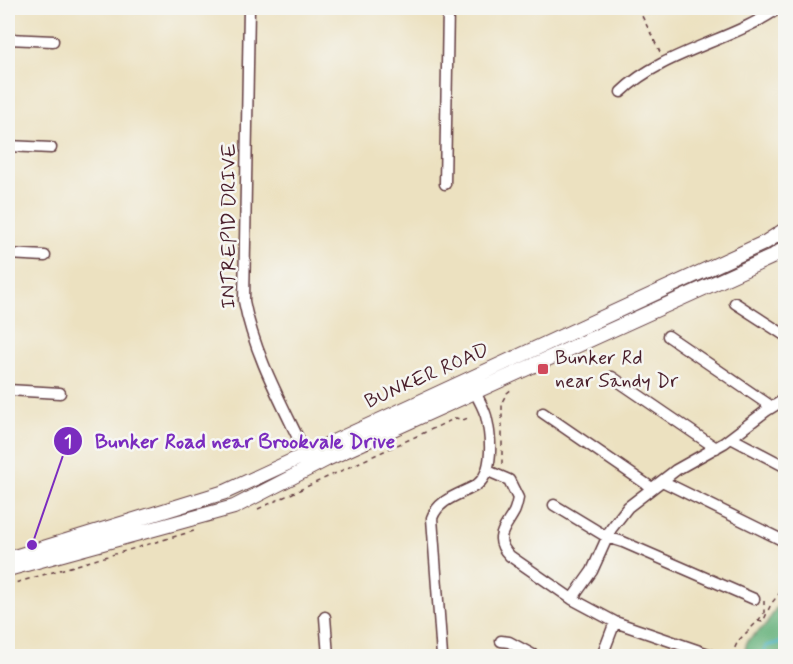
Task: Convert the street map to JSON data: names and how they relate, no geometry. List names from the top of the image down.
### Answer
{
  "streets": {
    "main road": ["BUNKER ROAD"],
    "street": ["INTREPID DRIVE"]
  },
  "crossings": [
    ["INTREPID DRIVE", "BUNKER ROAD"]
  ],
  "places": {
    "transit": ["Bunker Rd near Sandy Dr"],
    "other": ["Bunker Road near Brookvale Drive"]
  }
}
